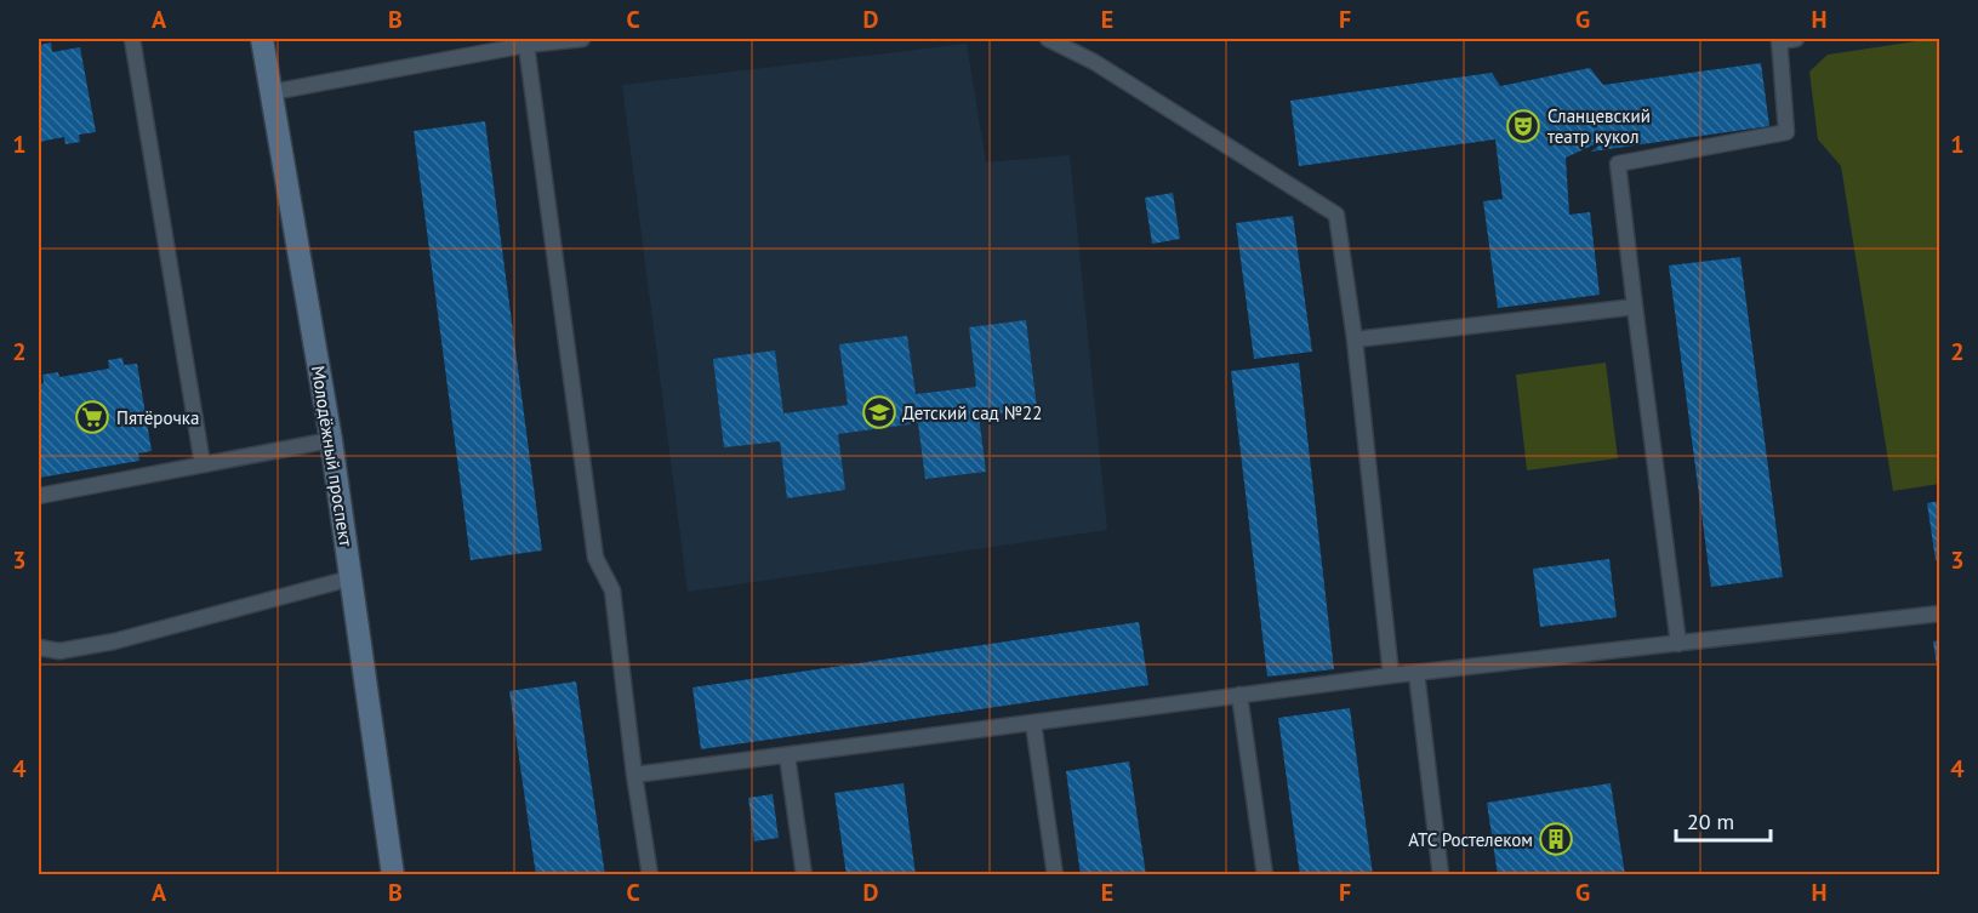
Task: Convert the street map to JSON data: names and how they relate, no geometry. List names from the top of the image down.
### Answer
{
  "streets": {
    "street": ["Молодёжный проспект"]
  },
  "places": {
    "theatre": ["Сланцевский театр кукол"],
    "school or university": ["Детский сад №22"],
    "supermarket": ["Пятёрочка"],
    "building": ["АТС Ростелеком"]
  },
  "scale_bar": "20 m",
  "grid": {
    "columns": [
      "A",
      "B",
      "C",
      "D",
      "E",
      "F",
      "G",
      "H"
    ],
    "rows": [
      "1",
      "2",
      "3",
      "4"
    ]
  }
}
